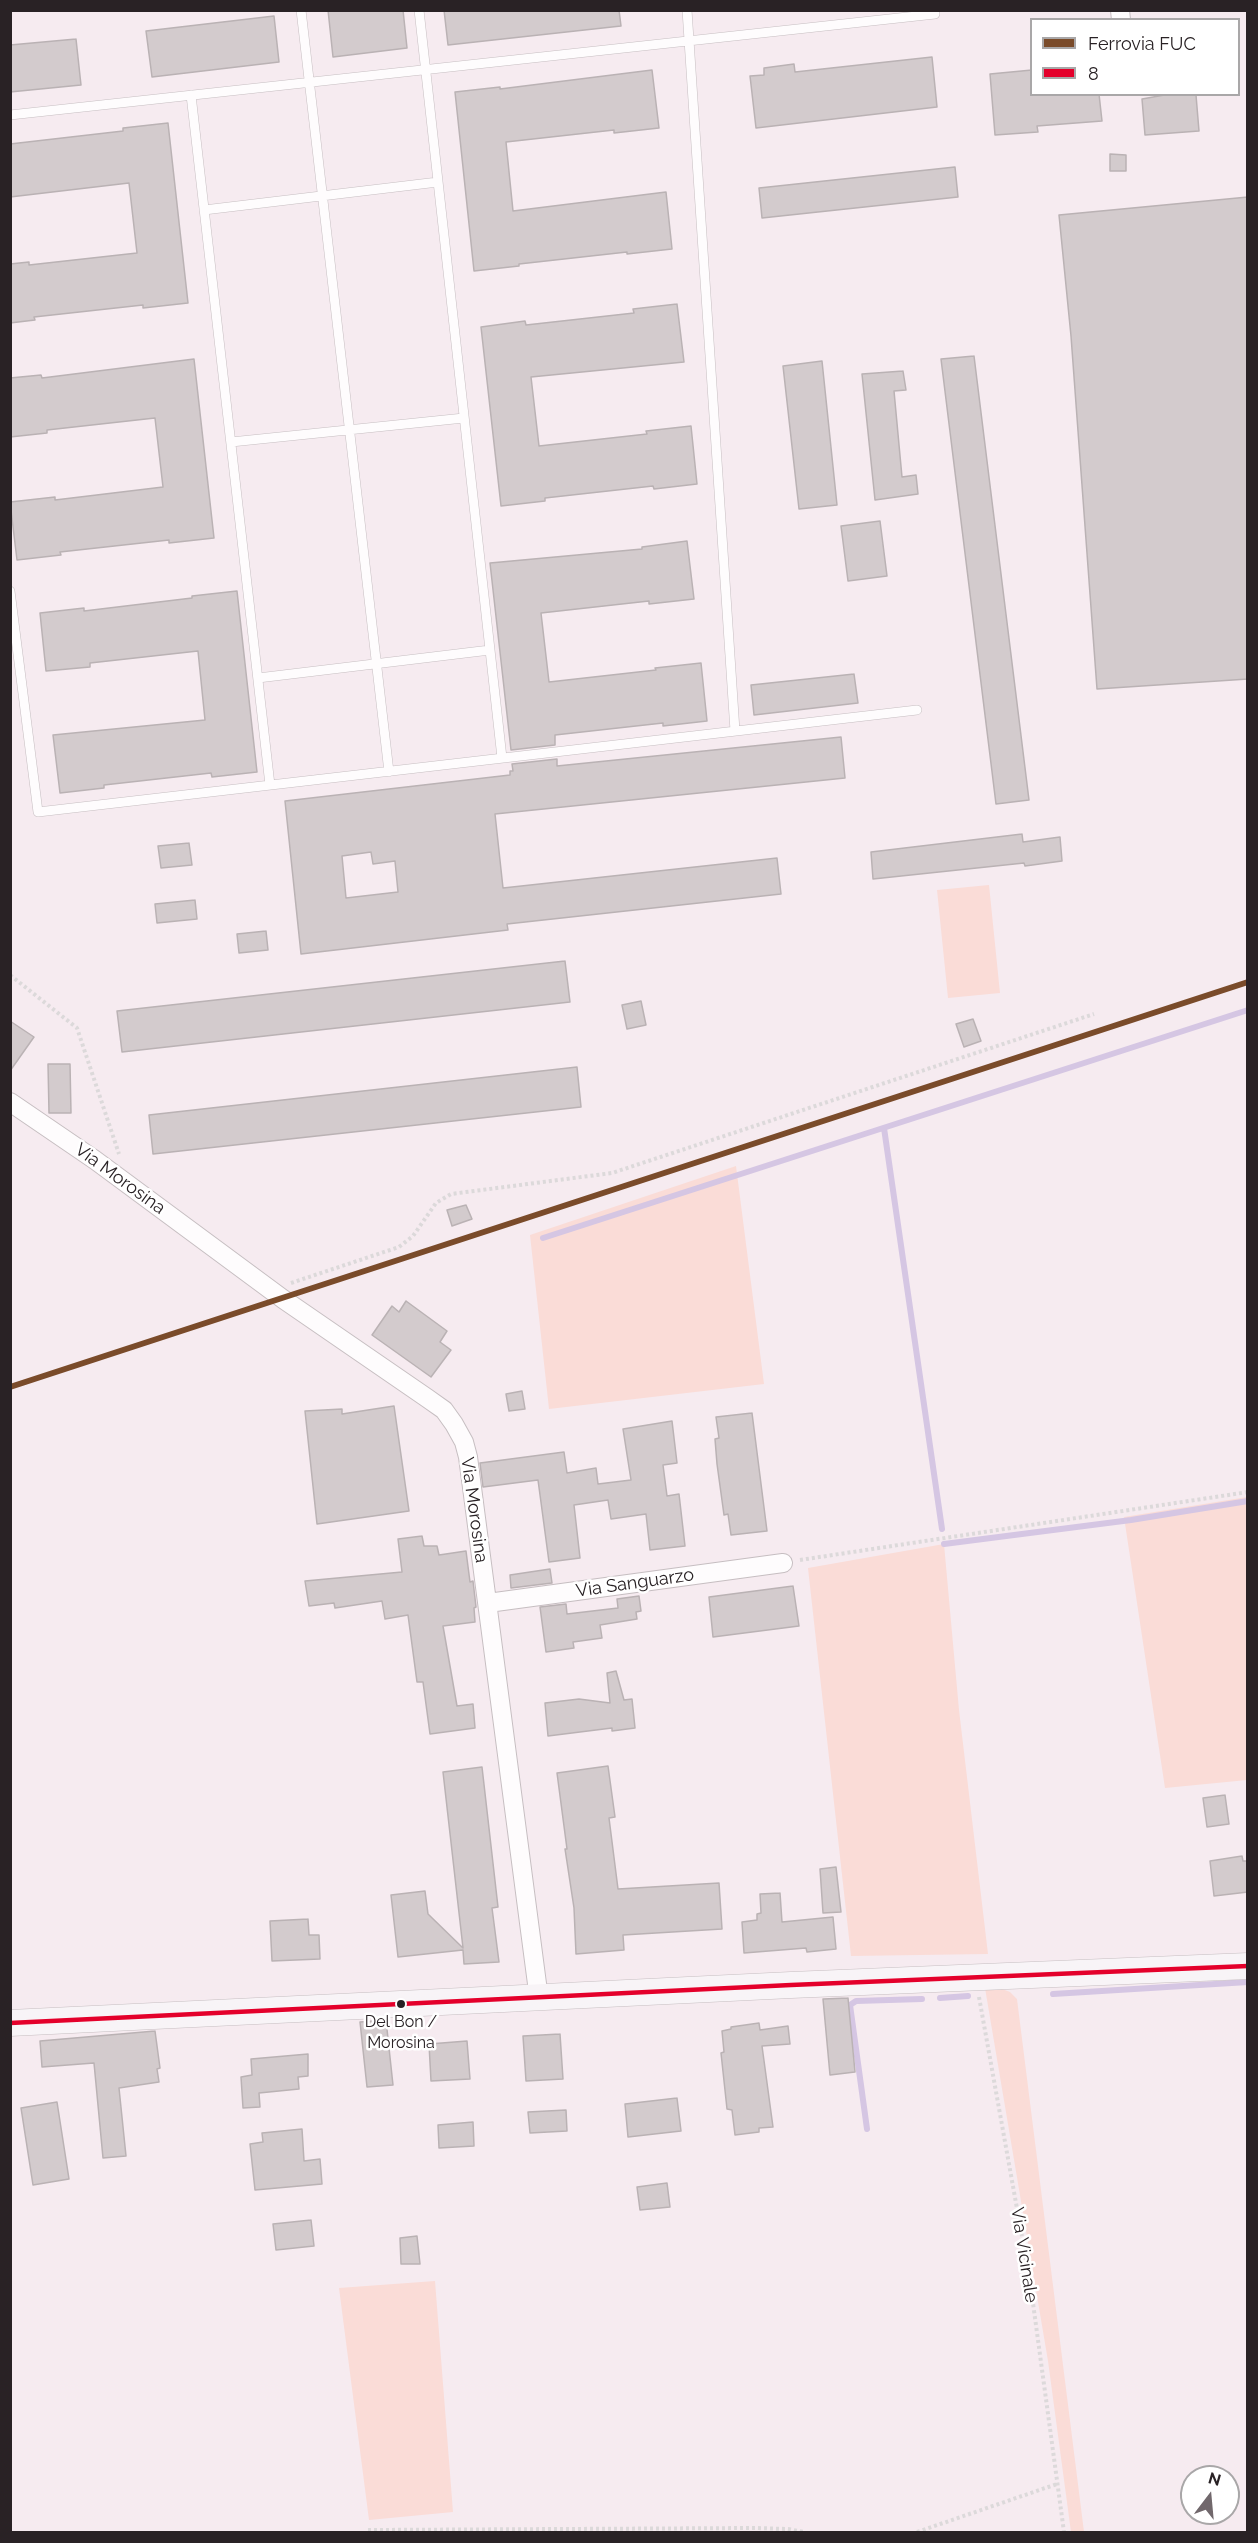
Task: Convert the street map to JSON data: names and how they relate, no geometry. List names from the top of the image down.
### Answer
{
  "streets": {
    "street": ["Via Morosina", "Via Sanguarzo"],
    "path": ["Via Vicinale"]
  },
  "crossings": [
    ["Via Morosina", "Via Sanguarzo"]
  ],
  "places": ["Del Bon / Morosina"],
  "lines": ["rail line FUC", "transit line 8"],
  "legend": ["Ferrovia FUC", "8"],
  "north": "top"
}
